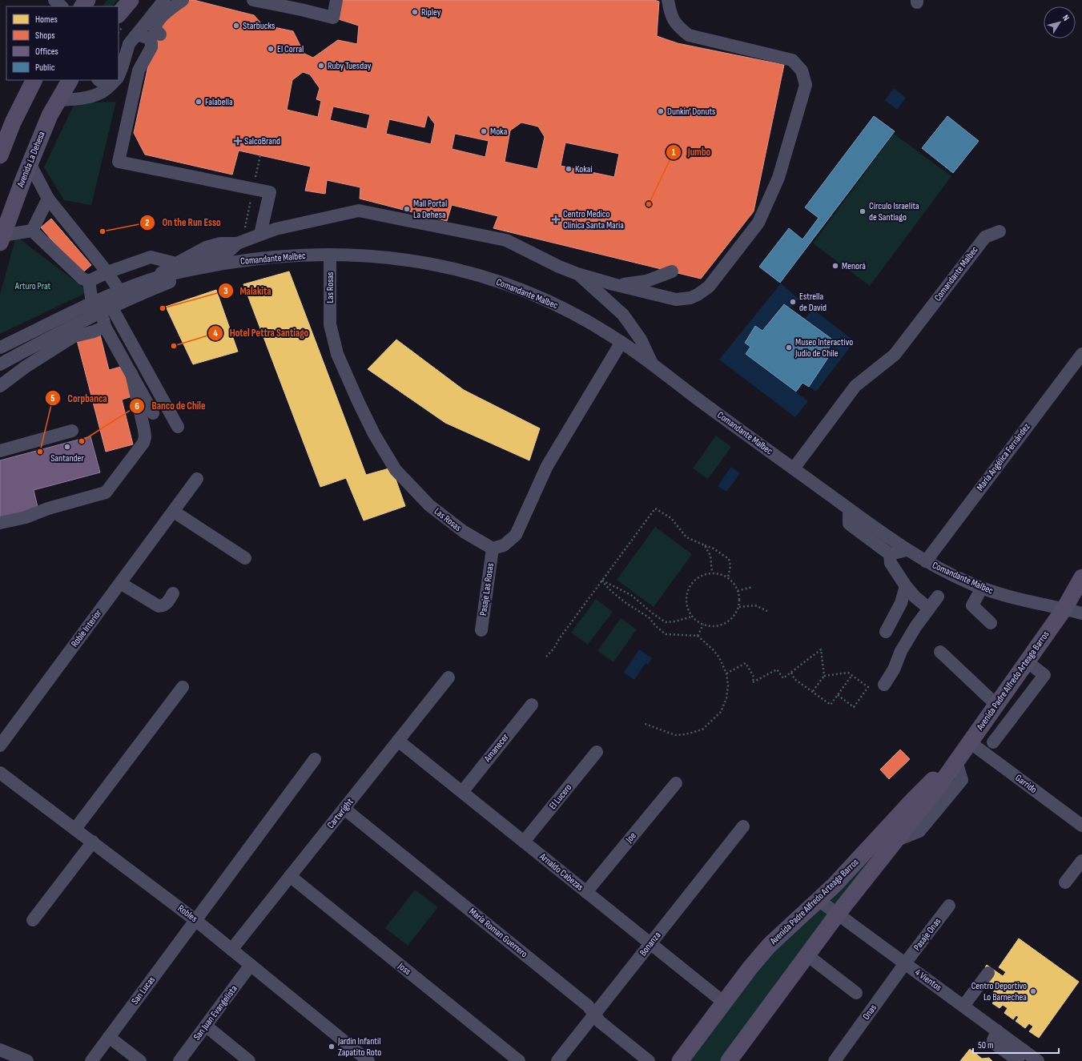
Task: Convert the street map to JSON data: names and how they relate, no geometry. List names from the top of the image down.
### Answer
{
  "streets": {
    "main road": ["Avenida La Dehesa", "Avenida Padre Alfredo Arteaga Barros"],
    "street": [
      "Comandante Malbec",
      "Las Rosas",
      "María Angélica Fernández",
      "Pasaje Las Rosas",
      "Roble Interior",
      "Amanecer",
      "Garrido",
      "El Lucero",
      "Cartwright",
      "Joe",
      "Arnaldo Cabezas",
      "Robles",
      "María Roman Guerrero",
      "Pasaje Onas",
      "Bonanza",
      "Joss",
      "4 Vientos",
      "San Lucas",
      "Onas",
      "San Juan Evangelista"
    ]
  },
  "crossings": [
    ["Comandante Malbec", "Las Rosas"],
    ["Comandante Malbec", "María Angélica Fernández"],
    ["Comandante Malbec", "Avenida Padre Alfredo Arteaga Barros"],
    ["Las Rosas", "Pasaje Las Rosas"],
    ["Avenida Padre Alfredo Arteaga Barros", "Garrido"],
    ["Avenida Padre Alfredo Arteaga Barros", "Arnaldo Cabezas"],
    ["Avenida Padre Alfredo Arteaga Barros", "4 Vientos"],
    ["Amanecer", "Arnaldo Cabezas"],
    ["El Lucero", "Arnaldo Cabezas"],
    ["Cartwright", "Arnaldo Cabezas"],
    ["Cartwright", "Robles"],
    ["Cartwright", "María Roman Guerrero"],
    ["Cartwright", "Joss"],
    ["Joe", "Arnaldo Cabezas"],
    ["Arnaldo Cabezas", "Bonanza"],
    ["Robles", "San Lucas"],
    ["Robles", "San Juan Evangelista"],
    ["María Roman Guerrero", "Bonanza"],
    ["Pasaje Onas", "4 Vientos"],
    ["Pasaje Onas", "Onas"],
    ["4 Vientos", "Onas"]
  ],
  "parks": ["Arturo Prat"],
  "places": {
    "other": [
      "Ripley",
      "Starbucks",
      "El Corral",
      "Ruby Tuesday",
      "Falabella",
      "Dunkin' Donuts",
      "Moka",
      "Kokai",
      "Jumbo",
      "Mall Portal La Dehesa",
      "Círculo Israelita de Santiago",
      "On the Run Esso",
      "Menorá",
      "Estrella de David",
      "Malakita",
      "Hotel Pettra Santiago",
      "Museo Interactivo Judío de Chile",
      "Banco de Chile",
      "Santander",
      "Corpbanca",
      "Centro Deportivo Lo Barnechea",
      "Jardín Infantil Zapatito Roto"
    ],
    "health": ["SalcoBrand", "Centro Medico Clínica Santa Maria"]
  },
  "legend": [
    "Homes",
    "Shops",
    "Offices",
    "Public"
  ],
  "scale_bar": "50 m",
  "north": "top right"
}
